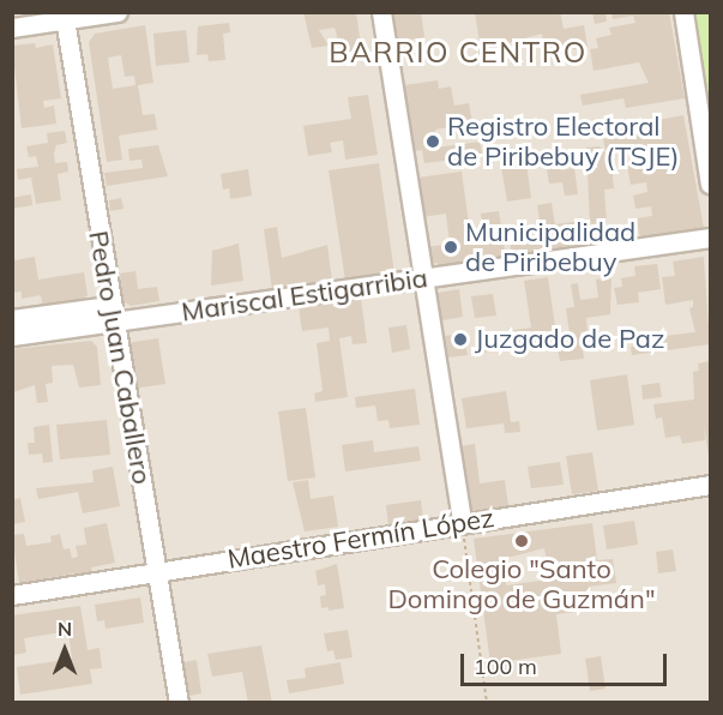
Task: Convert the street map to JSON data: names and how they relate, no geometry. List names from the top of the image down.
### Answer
{
  "streets": {
    "street": ["Mariscal Estigarribia", "Pedro Juan Caballero", "Maestro Fermín López"]
  },
  "crossings": [
    ["Mariscal Estigarribia", "Pedro Juan Caballero"],
    ["Pedro Juan Caballero", "Maestro Fermín López"]
  ],
  "districts": ["BARRIO CENTRO"],
  "places": [
    "Registro Electoral de Piribebuy (TSJE)",
    "Municipalidad de Piribebuy",
    "Juzgado de Paz",
    "Colegio \"Santo Domingo de Guzmán\""
  ],
  "scale_bar": "100 m",
  "north": "top"
}
